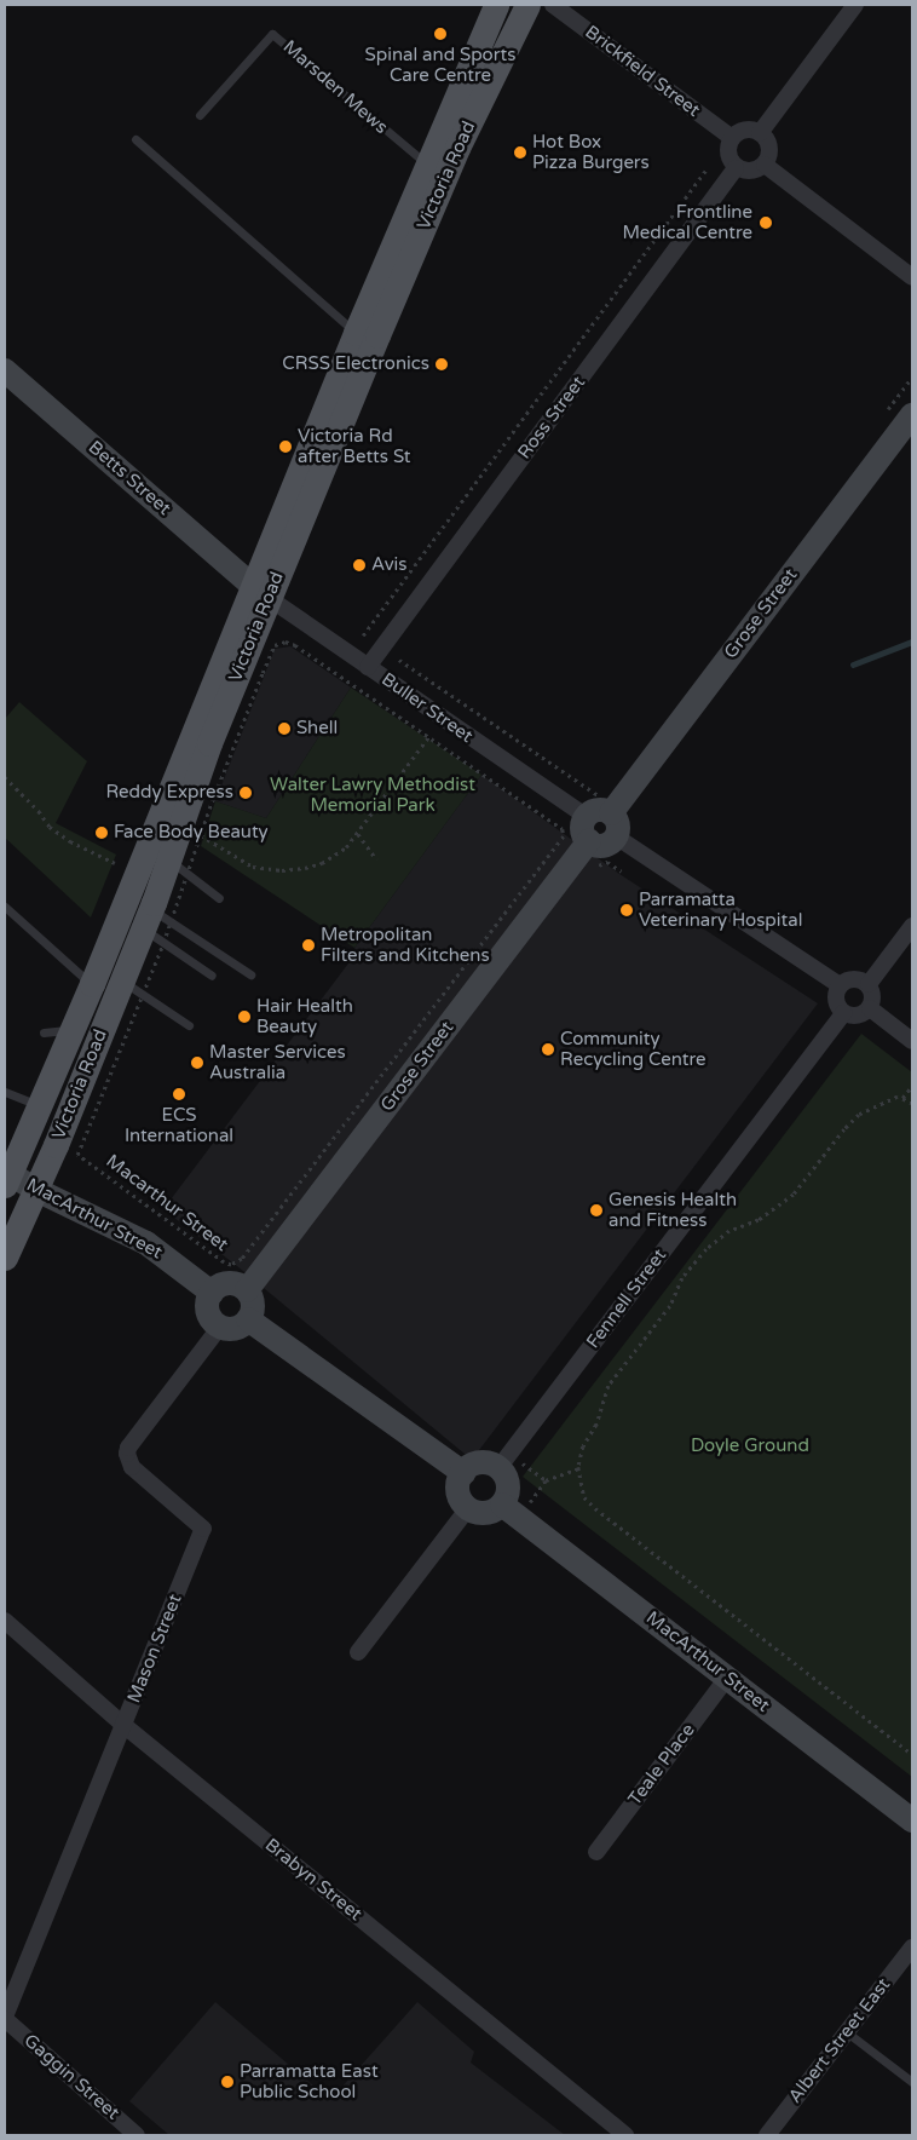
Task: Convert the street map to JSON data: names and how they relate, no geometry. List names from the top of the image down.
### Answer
{
  "streets": {
    "main road": ["Victoria Road"],
    "street": [
      "Brickfield Street",
      "Ross Street",
      "Betts Street",
      "Grose Street",
      "Buller Street",
      "MacArthur Street",
      "Fennell Street",
      "Mason Street",
      "Teale Place",
      "Brabyn Street",
      "Albert Street East",
      "Gaggin Street"
    ],
    "lane": ["Marsden Mews"],
    "path": ["Macarthur Street"]
  },
  "crossings": [
    ["Brickfield Street", "Ross Street"],
    ["Marsden Mews", "Victoria Road"],
    ["Victoria Road", "Betts Street"],
    ["Victoria Road", "Buller Street"],
    ["Victoria Road", "MacArthur Street"],
    ["Ross Street", "Buller Street"],
    ["Betts Street", "Buller Street"],
    ["Grose Street", "Buller Street"],
    ["Grose Street", "MacArthur Street"],
    ["Grose Street", "Mason Street"],
    ["MacArthur Street", "Mason Street"],
    ["MacArthur Street", "Teale Place"],
    ["Mason Street", "Brabyn Street"],
    ["Mason Street", "Gaggin Street"]
  ],
  "parks": ["Walter Lawry Methodist Memorial Park", "Doyle Ground"],
  "places": [
    "Spinal and Sports Care Centre",
    "Hot Box Pizza Burgers",
    "Frontline Medical Centre",
    "CRSS Electronics",
    "Victoria Rd after Betts St",
    "Avis",
    "Shell",
    "Reddy Express",
    "Face Body Beauty",
    "Parramatta Veterinary Hospital",
    "Metropolitan Filters and Kitchens",
    "Hair Health Beauty",
    "Community Recycling Centre",
    "Master Services Australia",
    "ECS International",
    "Genesis Health and Fitness",
    "Parramatta East Public School"
  ]
}
